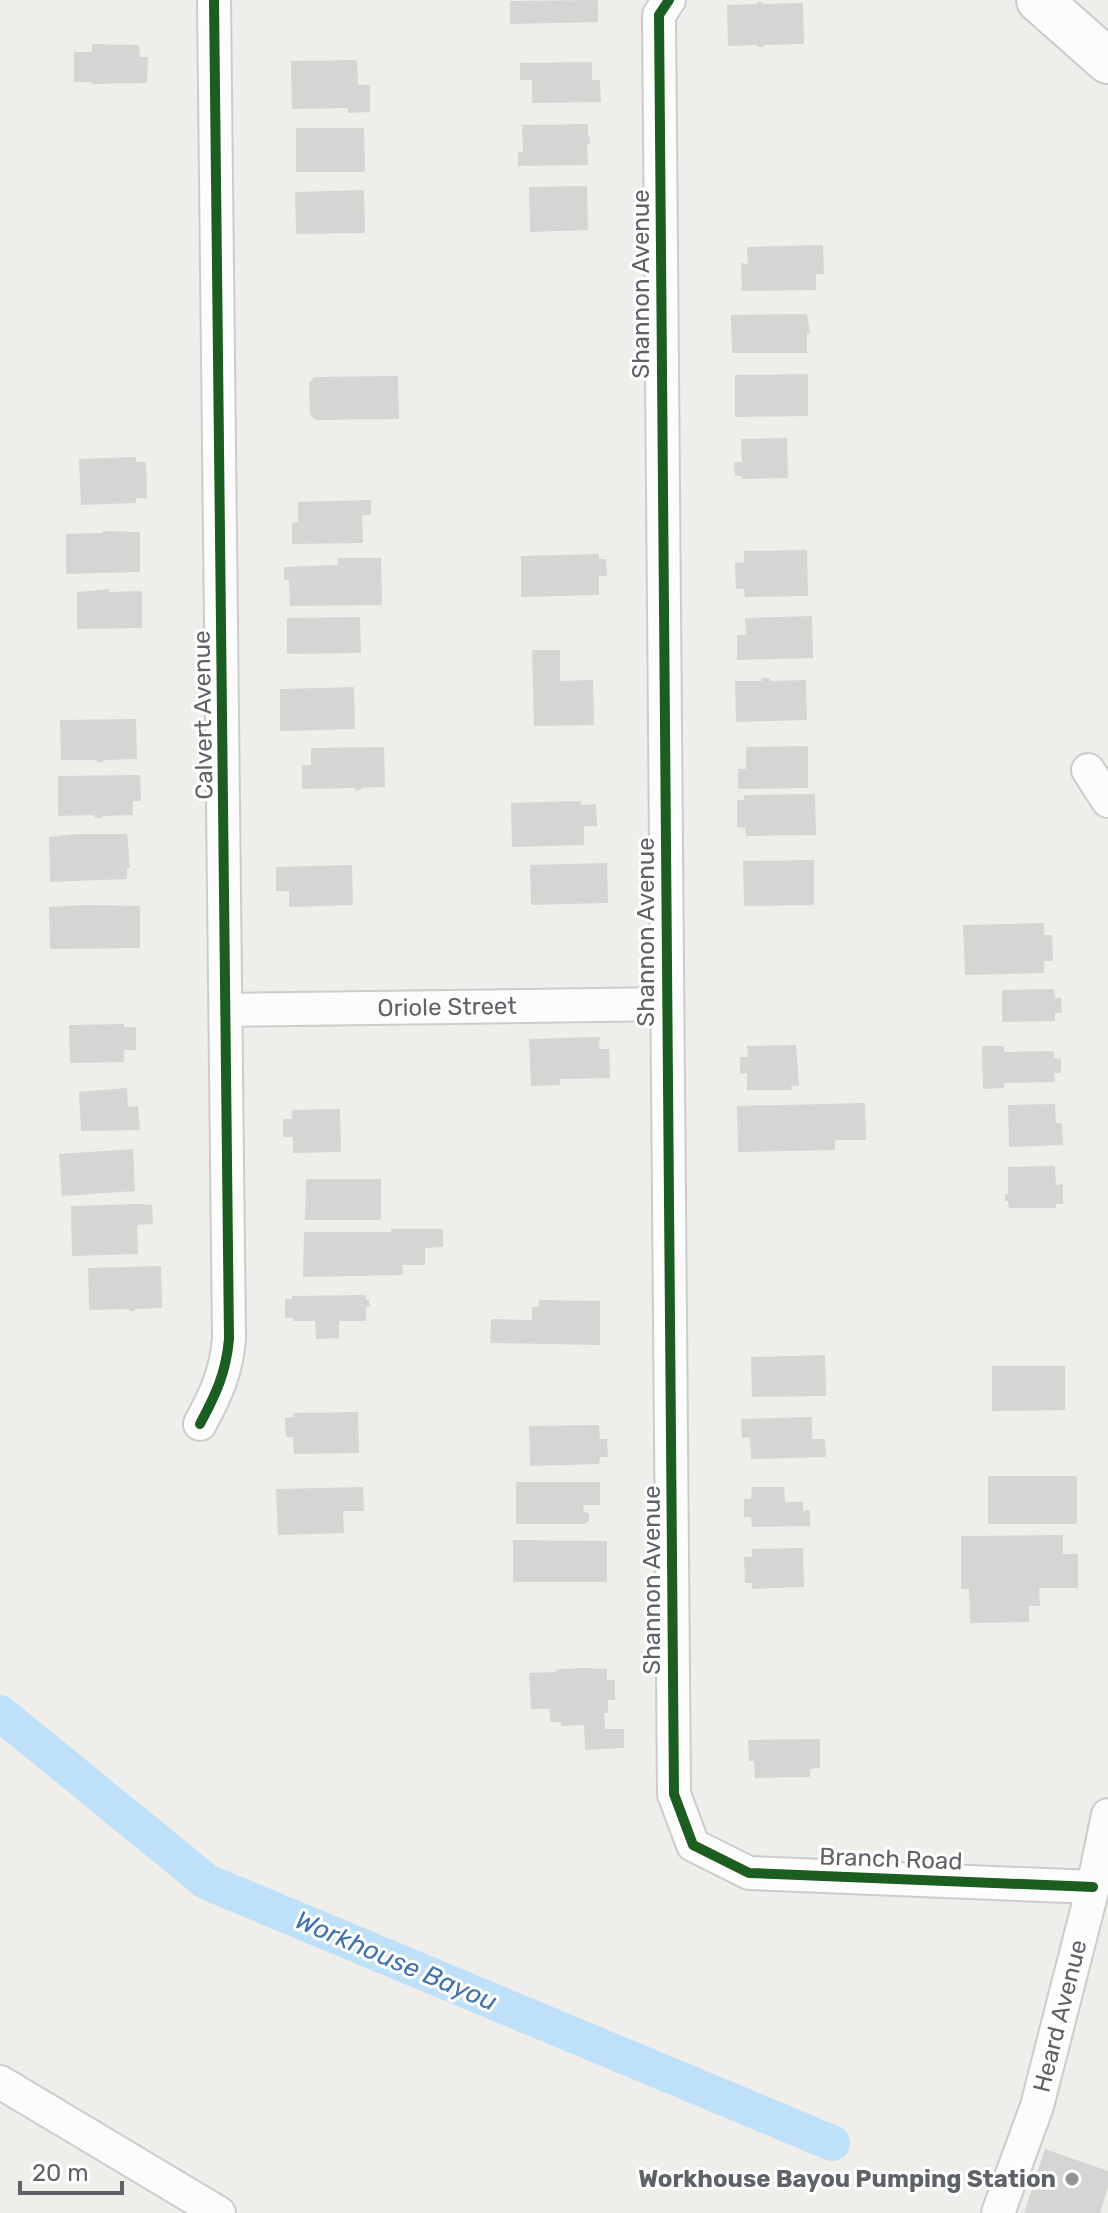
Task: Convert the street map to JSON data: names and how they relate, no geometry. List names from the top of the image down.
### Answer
{
  "streets": {
    "street": [
      "Shannon Avenue",
      "Calvert Avenue",
      "Oriole Street",
      "Branch Road",
      "Heard Avenue"
    ]
  },
  "crossings": [
    ["Shannon Avenue", "Oriole Street"],
    ["Shannon Avenue", "Branch Road"],
    ["Calvert Avenue", "Oriole Street"],
    ["Branch Road", "Heard Avenue"]
  ],
  "water": ["Workhouse Bayou"],
  "places": ["Workhouse Bayou Pumping Station"],
  "scale_bar": "20 m"
}
